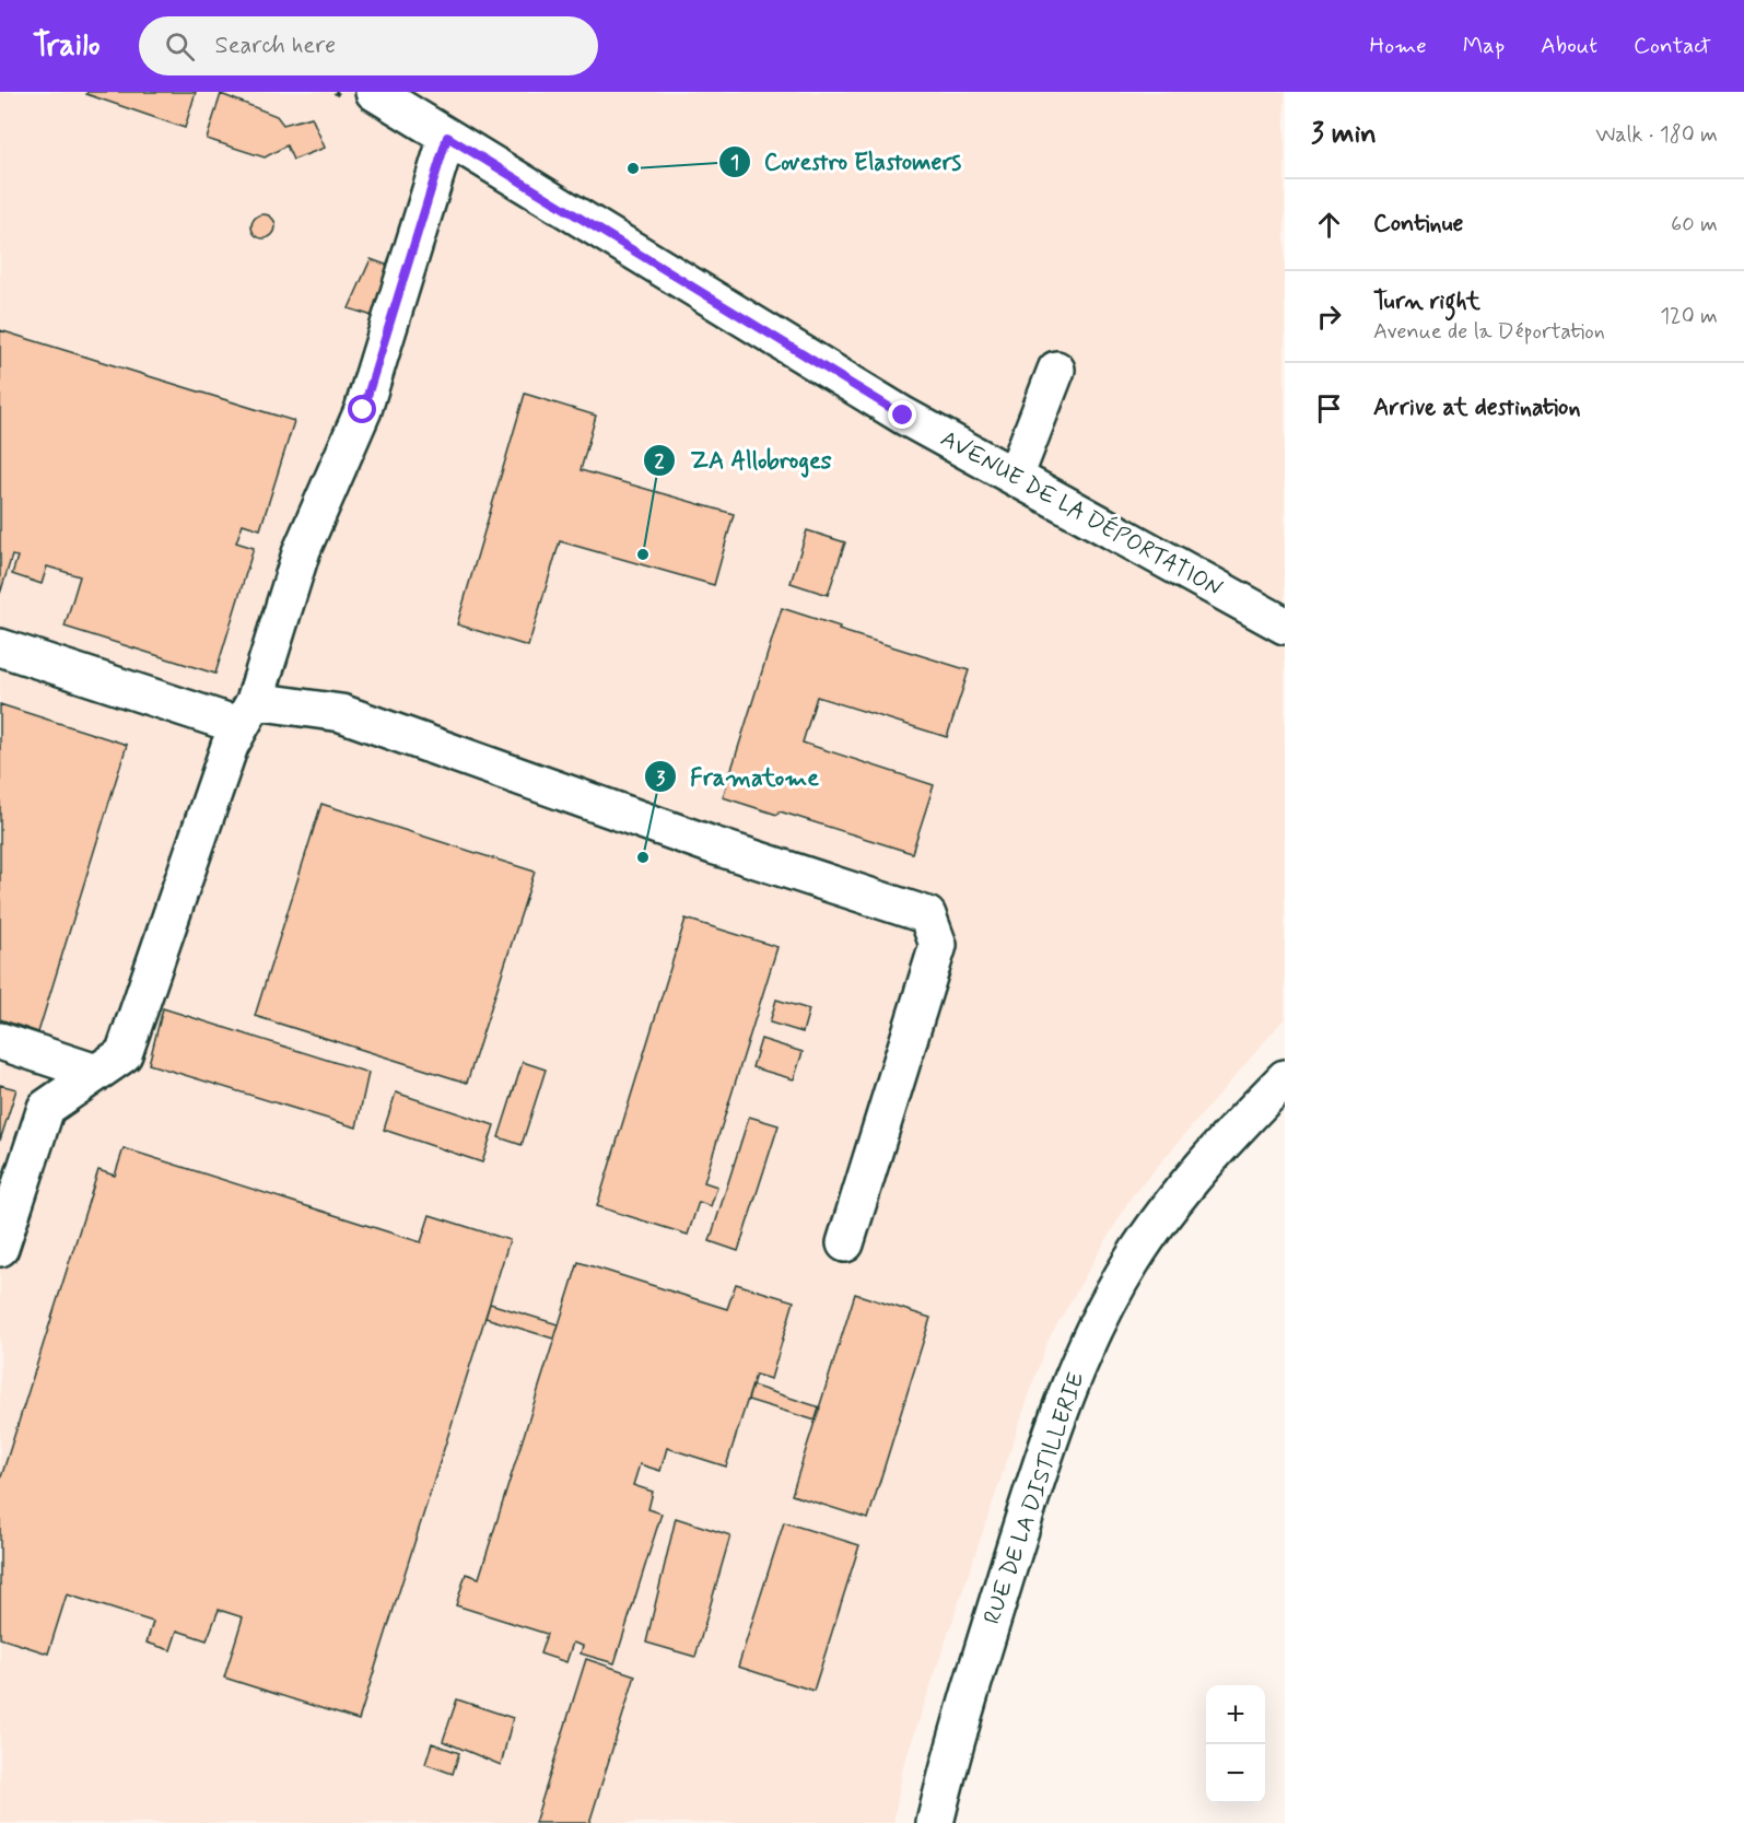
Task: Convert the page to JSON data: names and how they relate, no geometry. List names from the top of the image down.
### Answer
{
  "streets": {
    "street": ["AVENUE DE LA DÉPORTATION", "RUE DE LA DISTILLERIE"]
  },
  "places": ["Covestro Elastomers", "ZA Allobroges", "Framatome"],
  "page": {
    "header": "Trailo",
    "search": "Search here",
    "nav": [
      "Home",
      "Map",
      "About",
      "Contact"
    ],
    "heading": ["3 min", "Walk · 180 m"],
    "list": [
      ["Continue", "60 m"],
      ["Turn right", "Avenue de la Déportation", "120 m"],
      "Arrive at destination"
    ],
    "map_buttons": ["+", "−"]
  }
}
